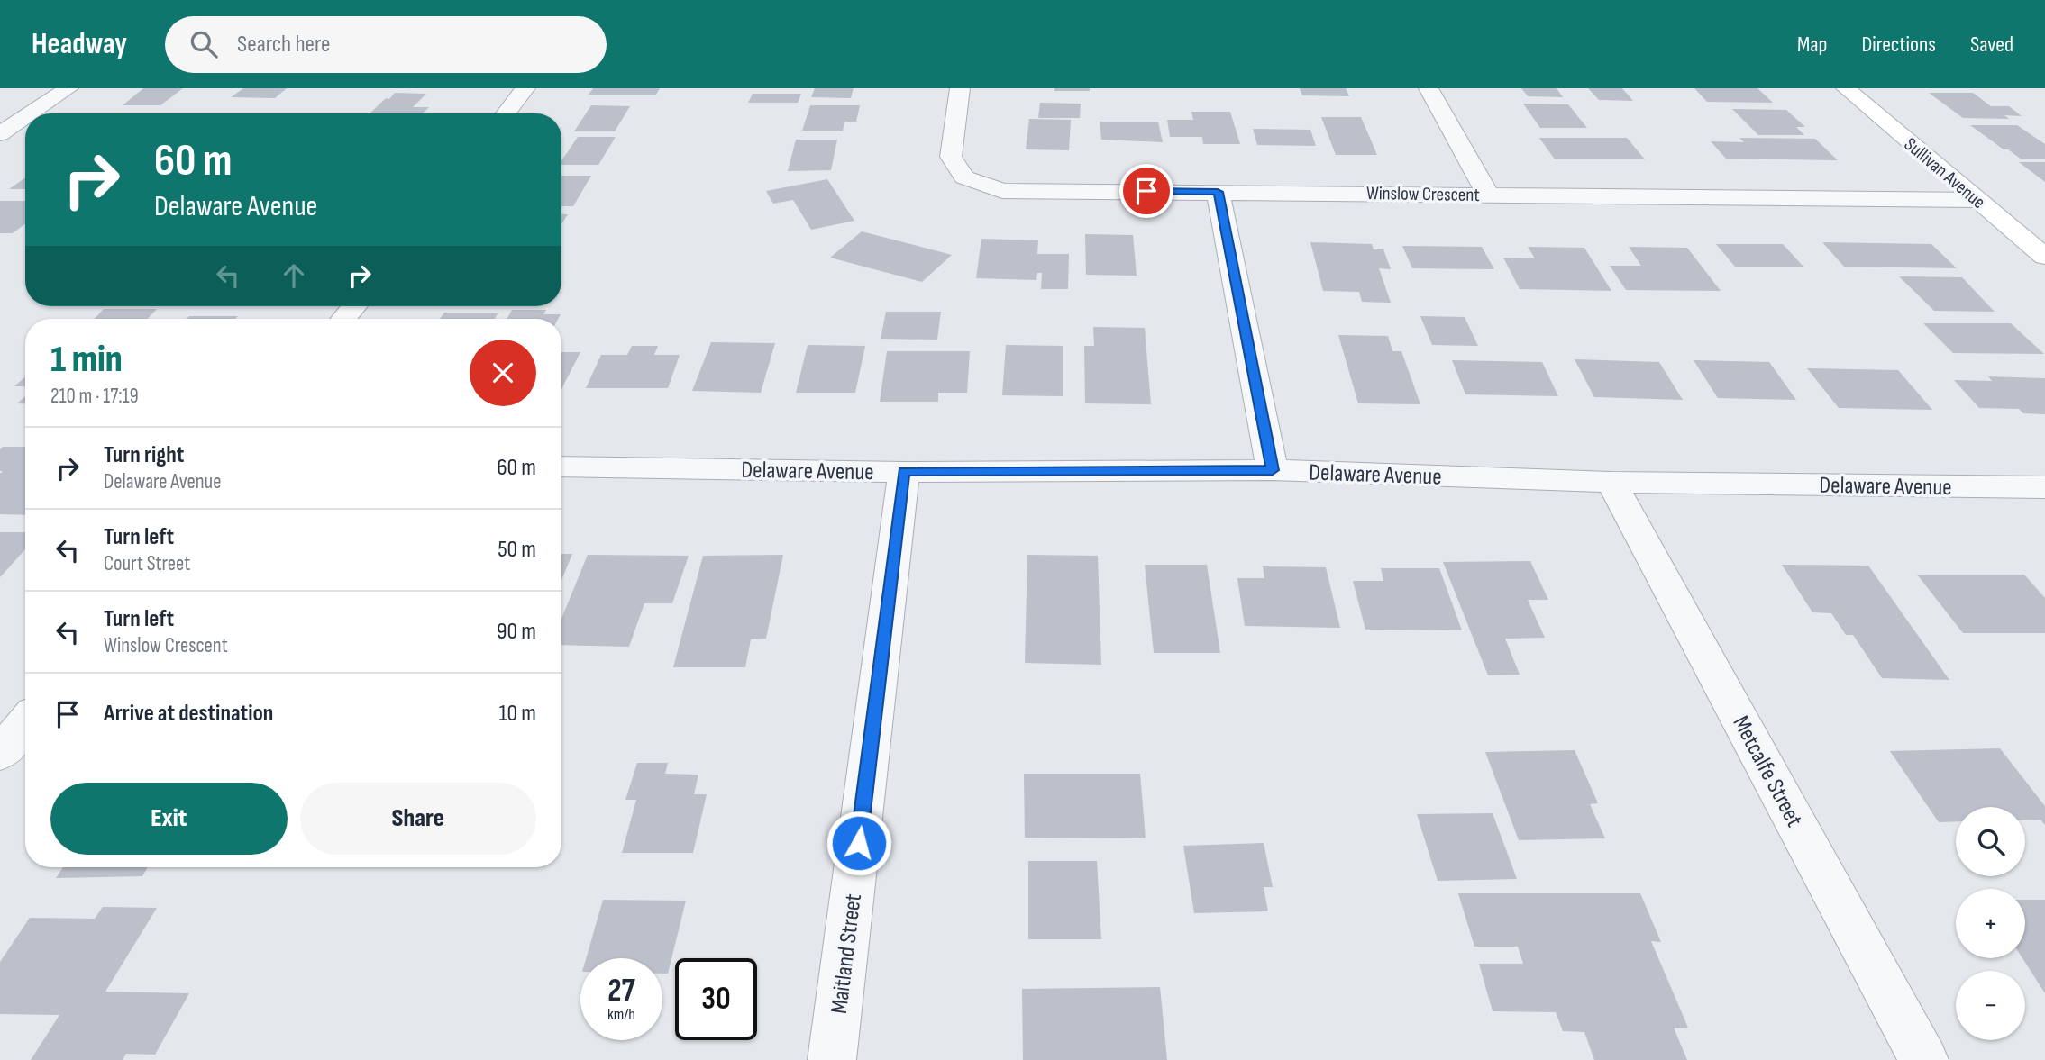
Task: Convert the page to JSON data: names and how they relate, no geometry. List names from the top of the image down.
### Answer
{
  "streets": {
    "street": [
      "Sullivan Avenue",
      "Winslow Crescent",
      "Delaware Avenue",
      "Metcalfe Street",
      "Maitland Street"
    ]
  },
  "crossings": [
    ["Sullivan Avenue", "Winslow Crescent"],
    ["Delaware Avenue", "Metcalfe Street"],
    ["Delaware Avenue", "Maitland Street"]
  ],
  "page": {
    "header": "Headway",
    "search": "Search here",
    "nav": ["Map", "Directions", "Saved"],
    "turn": ["60 m", "Delaware Avenue"],
    "heading": ["1 min", "210 m · 17:19"],
    "list": [
      {
        "name": "Turn right",
        "note": "Delaware Avenue",
        "value": "60 m"
      },
      {
        "name": "Turn left",
        "note": "Court Street",
        "value": "50 m"
      },
      {
        "name": "Turn left",
        "note": "Winslow Crescent",
        "value": "90 m"
      },
      {
        "name": "Arrive at destination",
        "value": "10 m"
      }
    ],
    "buttons": ["Exit", "Share"],
    "map_buttons": ["+", "−"],
    "speed": "27 km/h",
    "limit": "30"
  }
}
